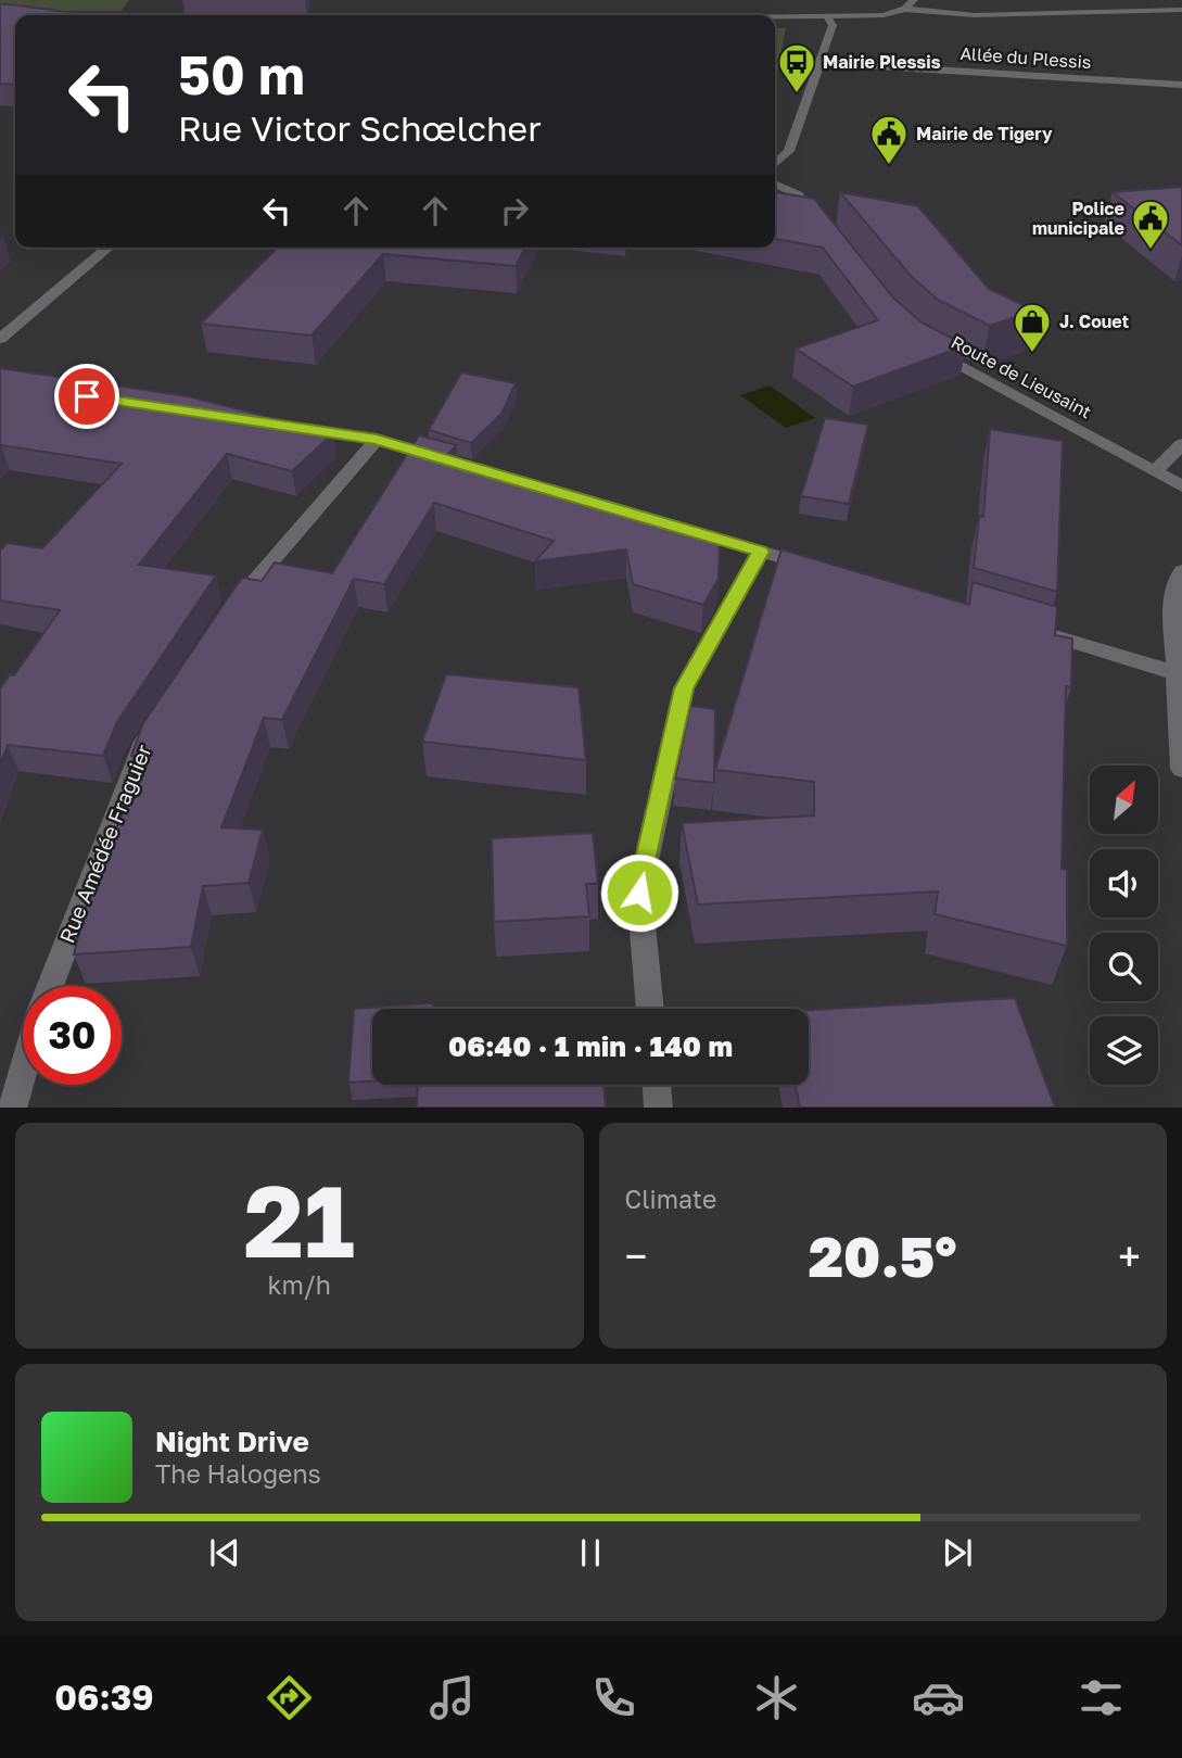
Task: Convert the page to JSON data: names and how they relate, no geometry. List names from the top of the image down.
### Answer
{
  "streets": {
    "street": ["Allée du Plessis", "Route de Lieusaint", "Rue Amédée Fraguier"]
  },
  "places": {
    "bus stop": ["Mairie Plessis"],
    "public building": ["Mairie de Tigery", "Police municipale"],
    "shop": ["J. Couet"]
  },
  "north": "top right",
  "page": {
    "turn": ["50 m", "Rue Victor Schœlcher"],
    "limit": "30",
    "trip": "06:40 · 1 min · 140 m",
    "tile": [
      ["21", "km/h"],
      "Climate"
    ],
    "heat": ["−", "20.5°", "+"],
    "song": ["Night Drive", "The Halogens"],
    "tabs": "06:39"
  }
}
